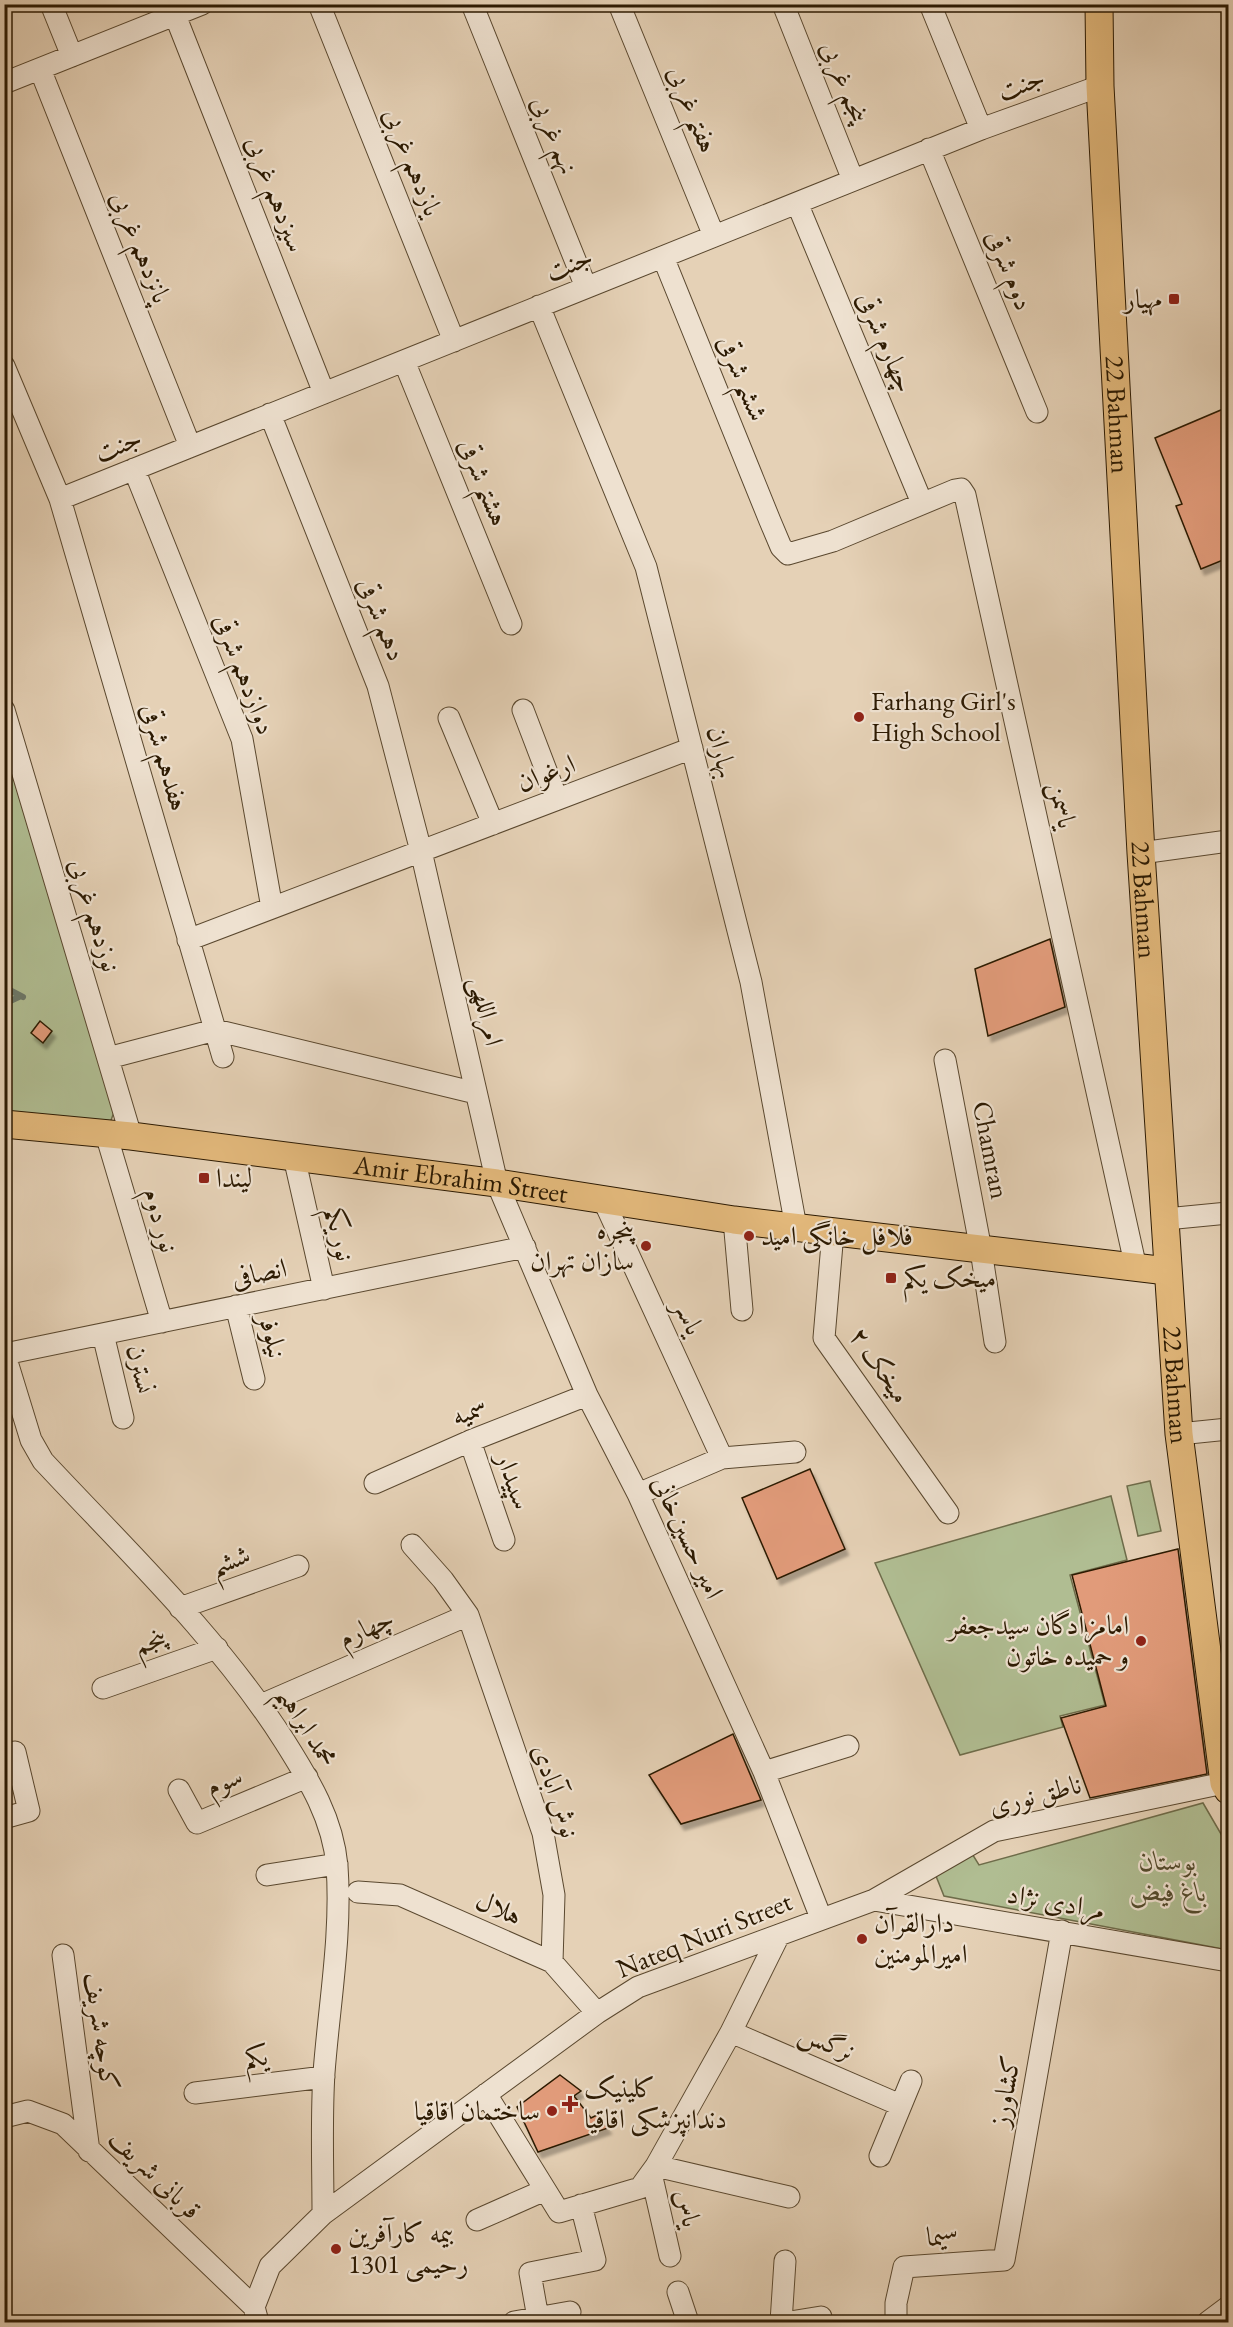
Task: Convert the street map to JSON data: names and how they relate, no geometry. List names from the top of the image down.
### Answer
{
  "streets": {
    "main road": ["22 Bahman", "Amir Ebrahim Street"],
    "street": [
      "پنجم غربی",
      "جنت",
      "هفتم غربی",
      "نهم غربی",
      "یازدهم غربی",
      "سیزدهم غربی",
      "پانزدهم غربی",
      "دوم شرقی",
      "چهارم شرقی",
      "ششم شرقی",
      "هشتم شرقی",
      "دهم شرقی",
      "دوازدهم شرقی",
      "بهاران",
      "هفدهم شرقی",
      "ارغوان",
      "یاسمن",
      "نوزدهم غربی",
      "امراللهی",
      "Chamran",
      "نور دوم",
      "نور یکم",
      "انصافی",
      "یاسر",
      "نیلوفر",
      "میخک ۲",
      "نسترن",
      "سمیه",
      "سپیدار",
      "امیر حسین‌خانی",
      "ششم",
      "چهارم",
      "پنجم",
      "محمد ابراهیم",
      "سوم",
      "نوش آبادی",
      "ناطق نوری",
      "مرادی نژاد",
      "هلال",
      "Nateq Nuri Street",
      "کوچه شریف",
      "نرگس",
      "یکم",
      "کشاورز",
      "قربانی شریف",
      "یاس",
      "سیما"
    ]
  },
  "crossings": [
    ["پنجم غربی", "جنت"],
    ["جنت", "هفتم غربی"],
    ["جنت", "نهم غربی"],
    ["جنت", "یازدهم غربی"],
    ["جنت", "سیزدهم غربی"],
    ["جنت", "پانزدهم غربی"],
    ["جنت", "دوم شرقی"],
    ["جنت", "چهارم شرقی"],
    ["جنت", "ششم شرقی"],
    ["جنت", "22 Bahman"],
    ["جنت", "هشتم شرقی"],
    ["جنت", "دهم شرقی"],
    ["جنت", "دوازدهم شرقی"],
    ["جنت", "بهاران"],
    ["جنت", "هفدهم شرقی"],
    ["چهارم شرقی", "یاسمن"],
    ["ششم شرقی", "یاسمن"],
    ["22 Bahman", "Amir Ebrahim Street"],
    ["22 Bahman", "ناطق نوری"],
    ["دهم شرقی", "ارغوان"],
    ["دهم شرقی", "امراللهی"],
    ["دوازدهم شرقی", "ارغوان"],
    ["بهاران", "ارغوان"],
    ["بهاران", "Amir Ebrahim Street"],
    ["هفدهم شرقی", "ارغوان"],
    ["ارغوان", "امراللهی"],
    ["یاسمن", "Amir Ebrahim Street"],
    ["نوزدهم غربی", "Amir Ebrahim Street"],
    ["نوزدهم غربی", "نور دوم"],
    ["امراللهی", "Amir Ebrahim Street"],
    ["امراللهی", "امیر حسین‌خانی"],
    ["Chamran", "Amir Ebrahim Street"],
    ["Amir Ebrahim Street", "نور دوم"],
    ["Amir Ebrahim Street", "نور یکم"],
    ["Amir Ebrahim Street", "یاسر"],
    ["Amir Ebrahim Street", "میخک ۲"],
    ["Amir Ebrahim Street", "امیر حسین‌خانی"],
    ["نور دوم", "انصافی"],
    ["نور یکم", "انصافی"],
    ["انصافی", "نیلوفر"],
    ["انصافی", "نسترن"],
    ["انصافی", "امیر حسین‌خانی"],
    ["انصافی", "محمد ابراهیم"],
    ["سمیه", "سپیدار"],
    ["سمیه", "امیر حسین‌خانی"],
    ["امیر حسین‌خانی", "Nateq Nuri Street"],
    ["ششم", "محمد ابراهیم"],
    ["چهارم", "محمد ابراهیم"],
    ["چهارم", "نوش آبادی"],
    ["پنجم", "محمد ابراهیم"],
    ["محمد ابراهیم", "سوم"],
    ["محمد ابراهیم", "Nateq Nuri Street"],
    ["محمد ابراهیم", "یکم"],
    ["نوش آبادی", "هلال"],
    ["ناطق نوری", "مرادی نژاد"],
    ["ناطق نوری", "Nateq Nuri Street"],
    ["مرادی نژاد", "Nateq Nuri Street"],
    ["مرادی نژاد", "کشاورز"],
    ["هلال", "Nateq Nuri Street"],
    ["Nateq Nuri Street", "قربانی شریف"],
    ["کوچه شریف", "قربانی شریف"],
    ["کشاورز", "سیما"]
  ],
  "parks": ["بوستان باغ فیض"],
  "places": {
    "transit": ["مهیار", "لیندا", "میخک یکم"],
    "other": [
      "Farhang Girl's High School",
      "فلافل خانگی امید",
      "پنجره سازان تهران",
      "امامزادگان سیدجعفر و حمیده خاتون",
      "دارالقرآن امیرالمومنین",
      "ساختمان اقاقیا",
      "بیمه کارآفرین 1301 رحیمی"
    ],
    "health": ["کلینیک دندانپزشکی اقاقیا"]
  }
}
